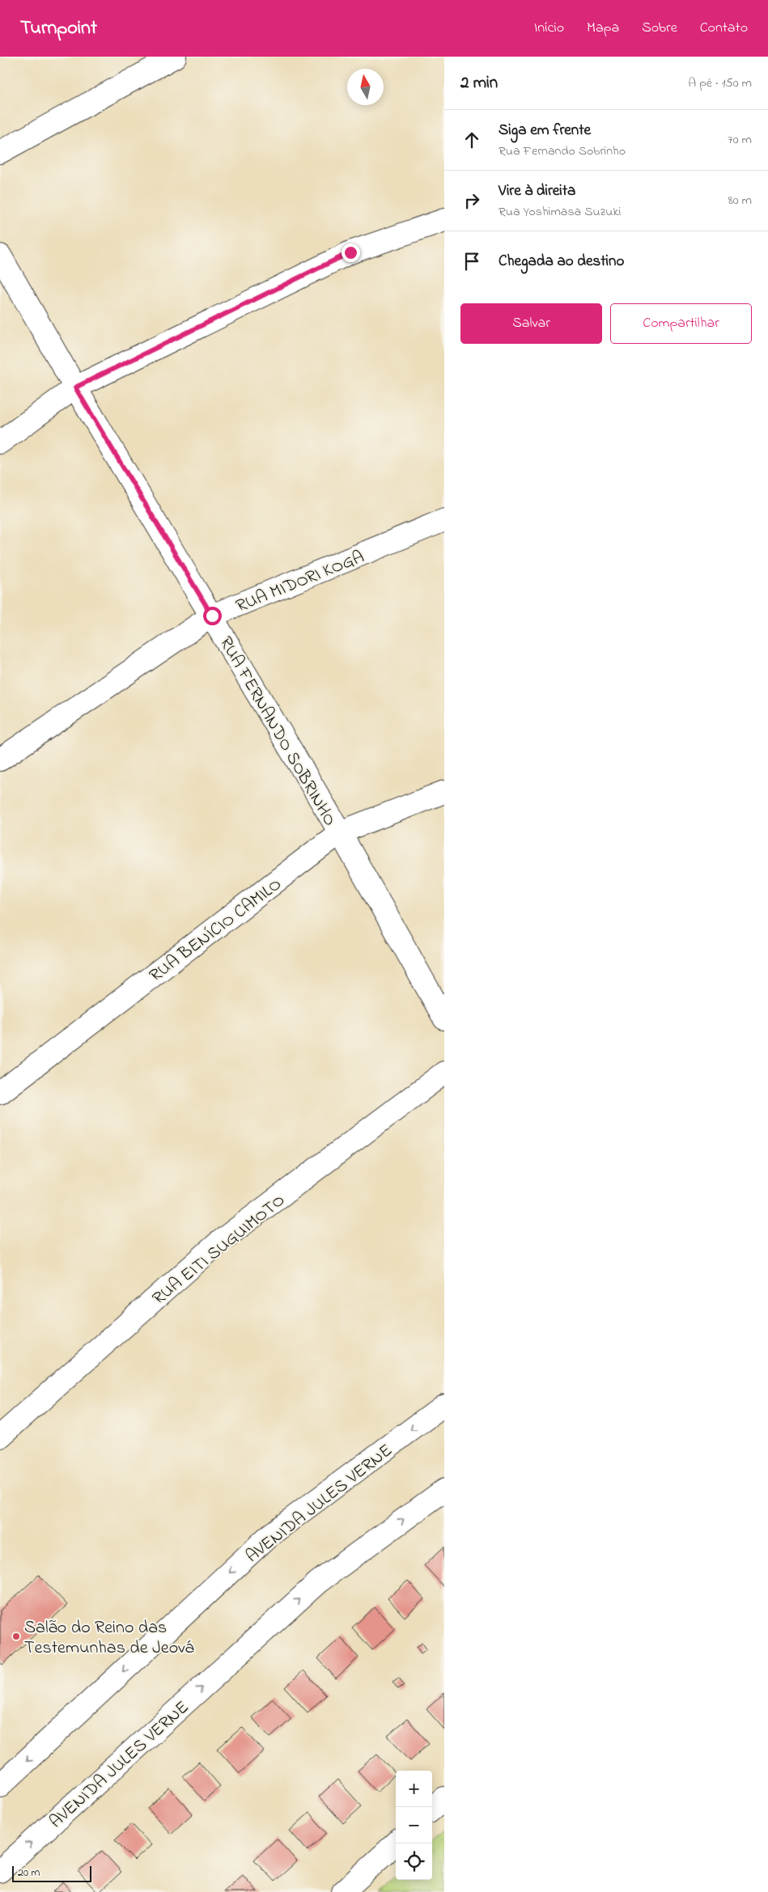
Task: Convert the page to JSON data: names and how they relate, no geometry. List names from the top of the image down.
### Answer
{
  "streets": {
    "street": [
      "RUA MIDORI KOGA",
      "RUA FERNANDO SOBRINHO",
      "RUA BENÍCIO CAMILO",
      "RUA EITI SUGUIMOTO",
      "AVENIDA JULES VERNE"
    ]
  },
  "crossings": [
    ["RUA MIDORI KOGA", "RUA FERNANDO SOBRINHO"],
    ["RUA FERNANDO SOBRINHO", "RUA BENÍCIO CAMILO"]
  ],
  "places": ["Salão do Reino das Testemunhas de Jeová"],
  "scale_bar": "20 m",
  "north": "top",
  "page": {
    "header": "Turnpoint",
    "nav": [
      "Início",
      "Mapa",
      "Sobre",
      "Contato"
    ],
    "heading": ["2 min", "A pé · 150 m"],
    "list": [
      ["Siga em frente", "Rua Fernando Sobrinho", "70 m"],
      ["Vire à direita", "Rua Yoshimasa Suzuki", "80 m"],
      "Chegada ao destino"
    ],
    "buttons": ["Salvar", "Compartilhar"],
    "map_buttons": ["+", "−"],
    "scale": "20 m"
  }
}
